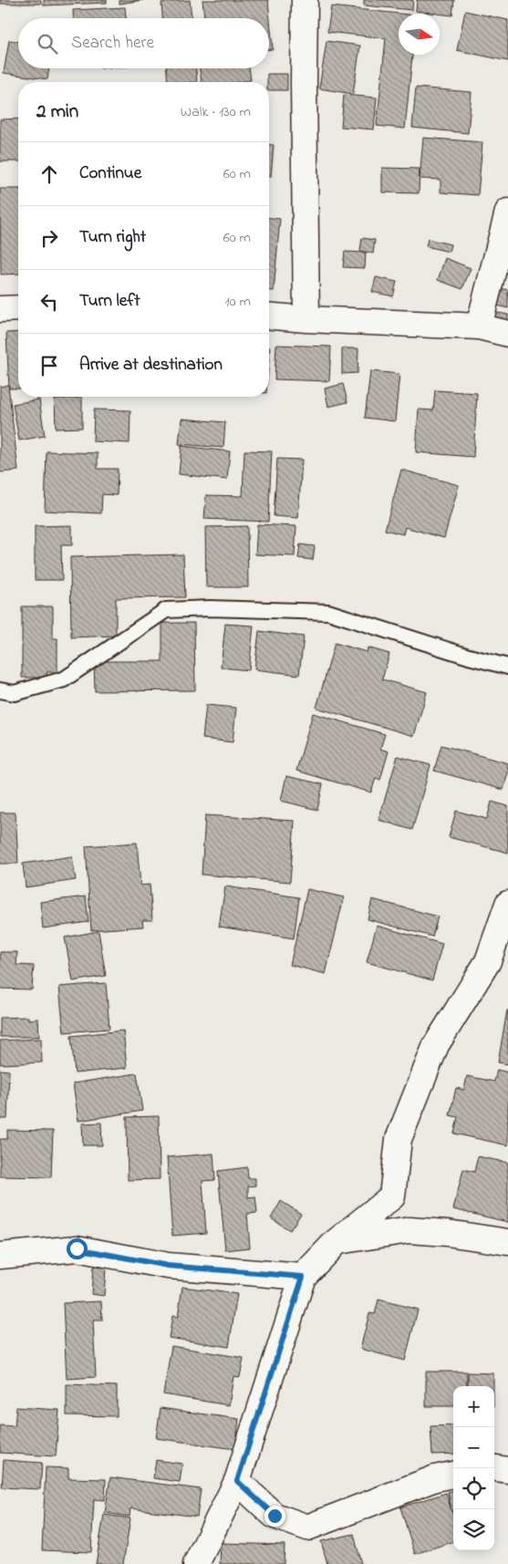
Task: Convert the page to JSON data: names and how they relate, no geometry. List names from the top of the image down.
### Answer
{
  "north": "right",
  "page": {
    "search": "Search here",
    "heading": ["2 min", "Walk · 130 m"],
    "list": [
      ["Continue", "60 m"],
      ["Turn right", "60 m"],
      ["Turn left", "10 m"],
      "Arrive at destination"
    ],
    "map_buttons": ["+", "−"]
  }
}
